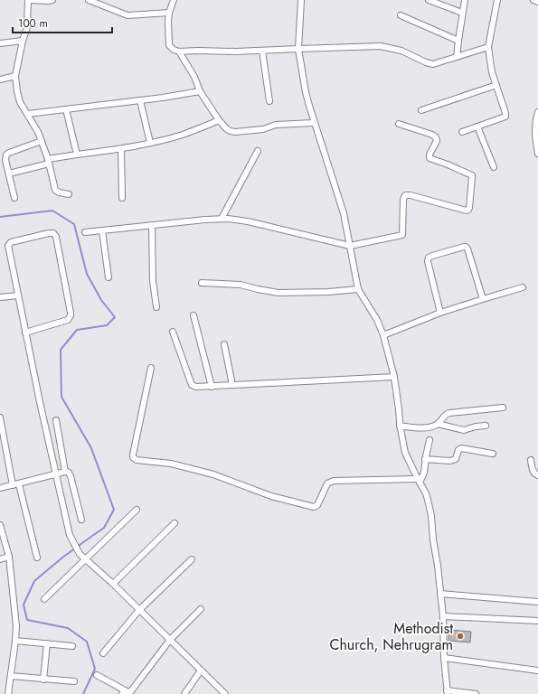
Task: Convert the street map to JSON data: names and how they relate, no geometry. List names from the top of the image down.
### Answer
{
  "places": ["Methodist Church, Nehrugram"],
  "scale_bar": "100 m"
}
